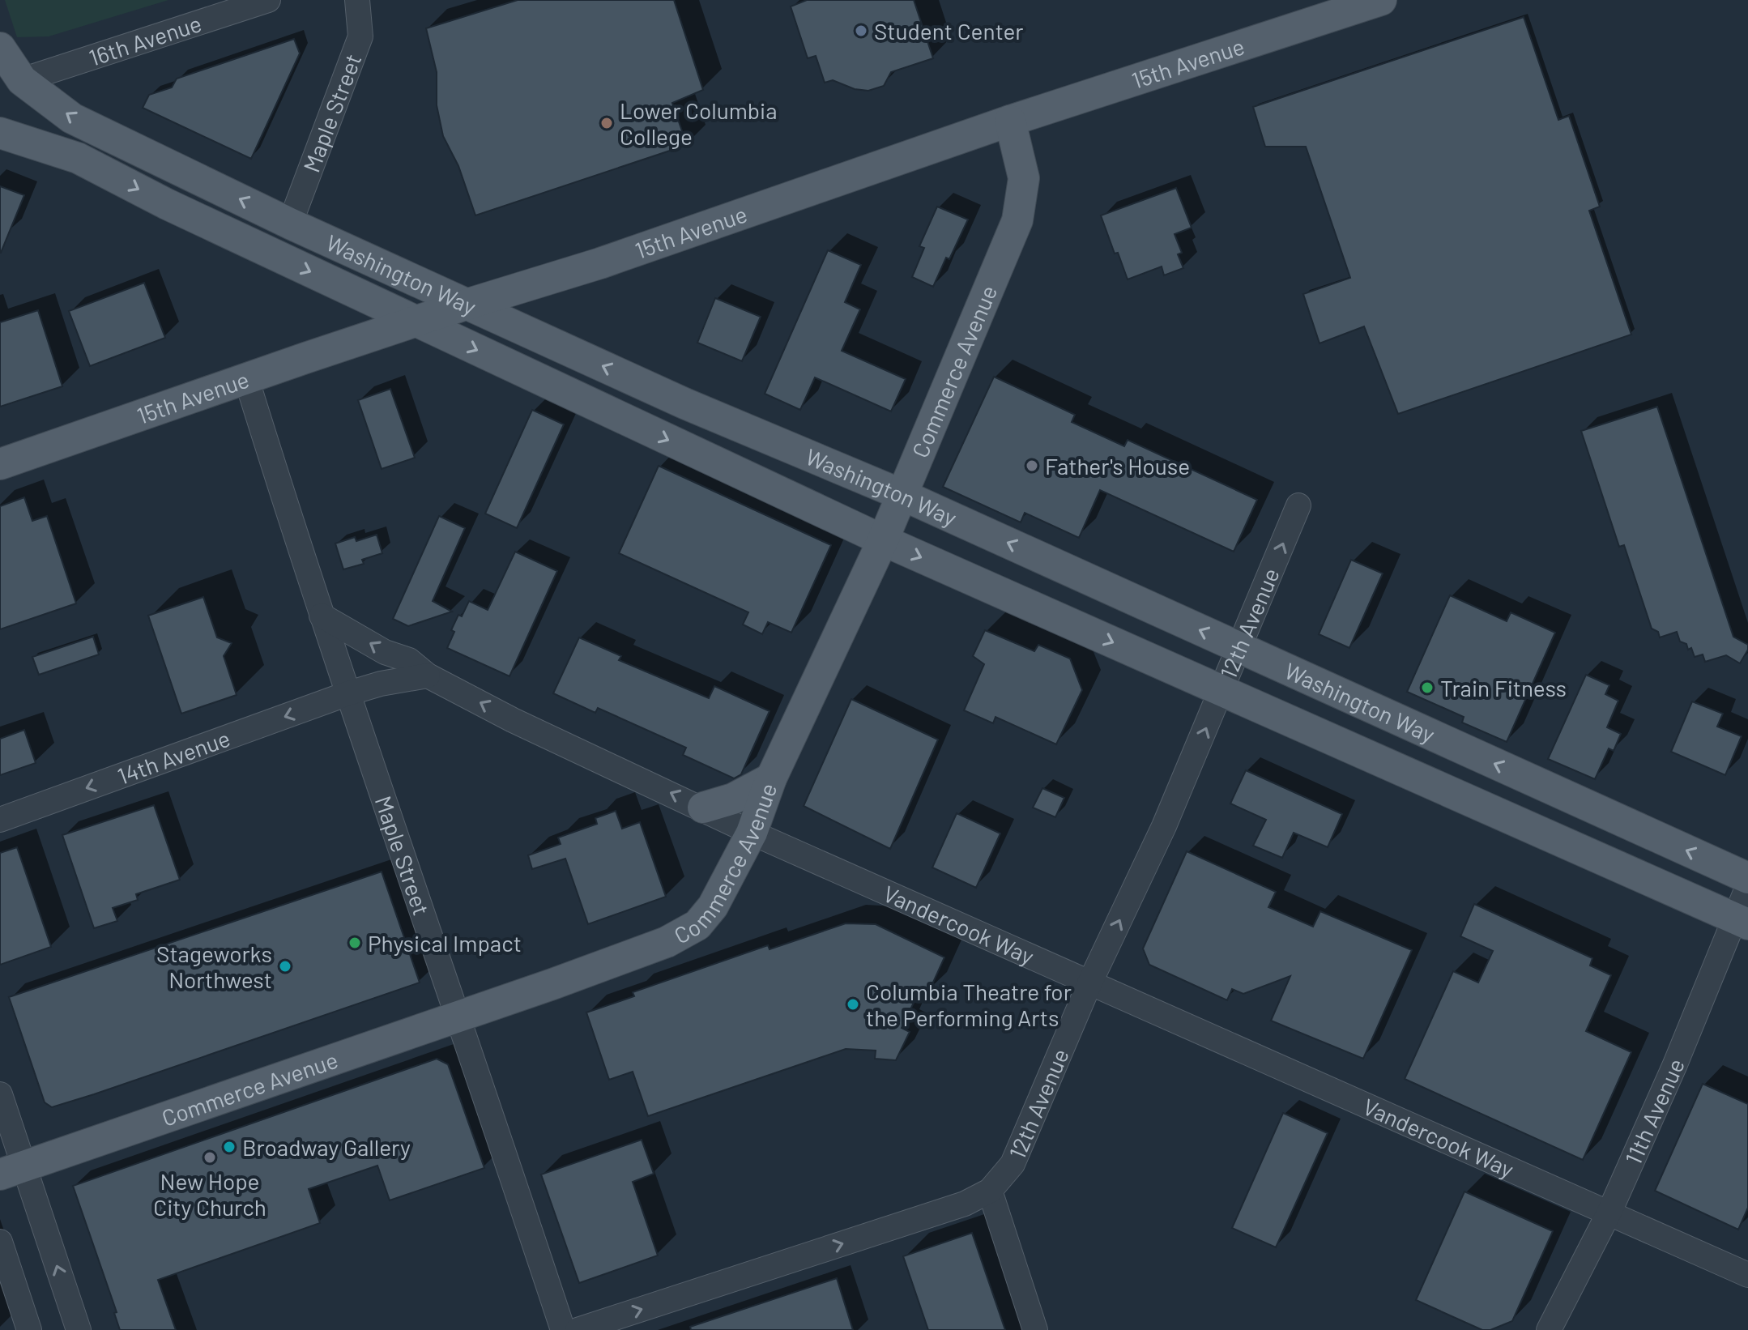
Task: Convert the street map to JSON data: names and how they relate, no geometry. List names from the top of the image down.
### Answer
{
  "streets": {
    "main road": ["15th Avenue", "Washington Way", "Commerce Avenue"],
    "street": [
      "16th Avenue",
      "Maple Street",
      "12th Avenue",
      "14th Avenue",
      "Vandercook Way",
      "11th Avenue"
    ]
  },
  "crossings": [
    ["16th Avenue", "Washington Way"],
    ["15th Avenue", "Maple Street"],
    ["15th Avenue", "Washington Way"],
    ["15th Avenue", "Commerce Avenue"],
    ["Maple Street", "Washington Way"],
    ["Maple Street", "Commerce Avenue"],
    ["Maple Street", "14th Avenue"],
    ["Maple Street", "Vandercook Way"],
    ["Washington Way", "Commerce Avenue"],
    ["Washington Way", "12th Avenue"],
    ["Washington Way", "11th Avenue"],
    ["Commerce Avenue", "Vandercook Way"],
    ["12th Avenue", "Vandercook Way"],
    ["Vandercook Way", "11th Avenue"]
  ],
  "one_way": ["12th Avenue", "14th Avenue"],
  "places": [
    "Student Center",
    "Lower Columbia College",
    "Father's House",
    "Train Fitness",
    "Physical Impact",
    "Stageworks Northwest",
    "Columbia Theatre for the Performing Arts",
    "Broadway Gallery",
    "New Hope City Church"
  ]
}
